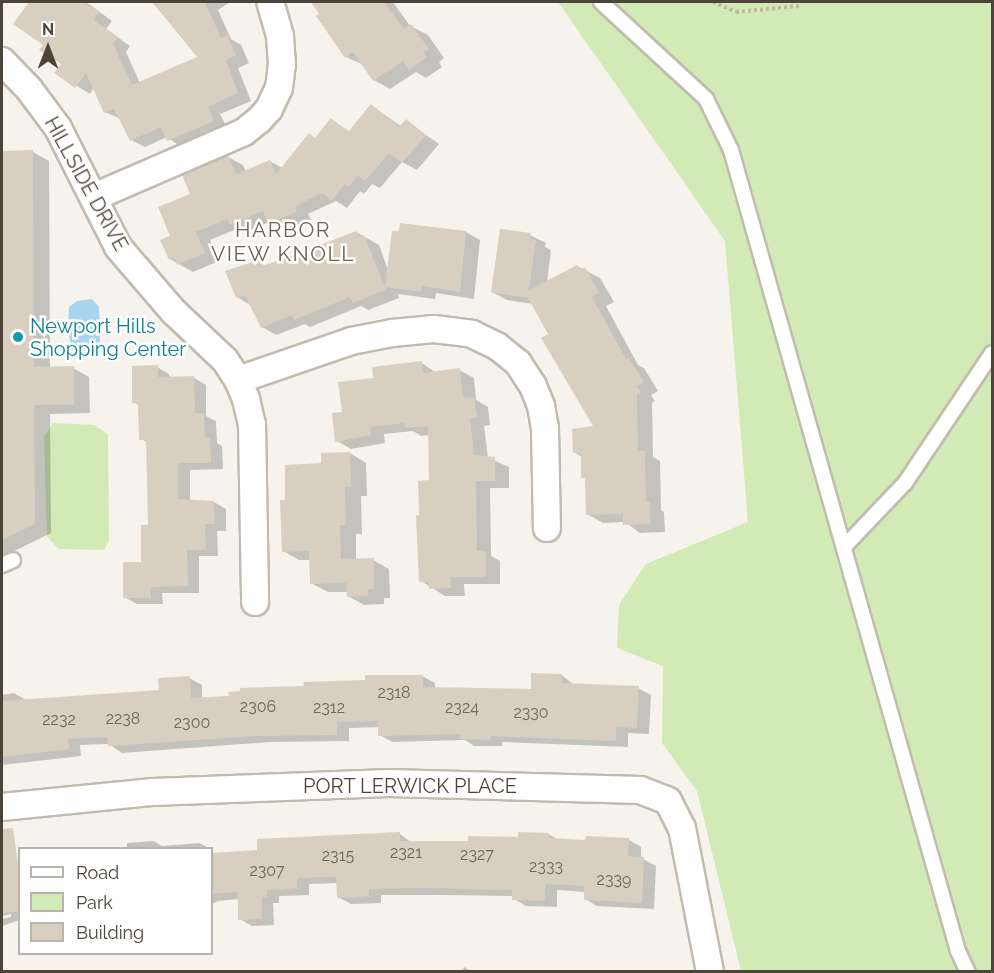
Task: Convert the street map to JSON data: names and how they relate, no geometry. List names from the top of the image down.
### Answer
{
  "streets": {
    "street": ["HILLSIDE DRIVE", "PORT LERWICK PLACE"]
  },
  "districts": ["HARBOR VIEW KNOLL"],
  "places": ["Newport Hills Shopping Center"],
  "house_numbers": [
    "2318",
    "2306",
    "2312",
    "2324",
    "2330",
    "2238",
    "2232",
    "2300",
    "2321",
    "2327",
    "2315",
    "2333",
    "2307",
    "2339"
  ],
  "legend": ["Road", "Park", "Building"],
  "north": "top"
}
